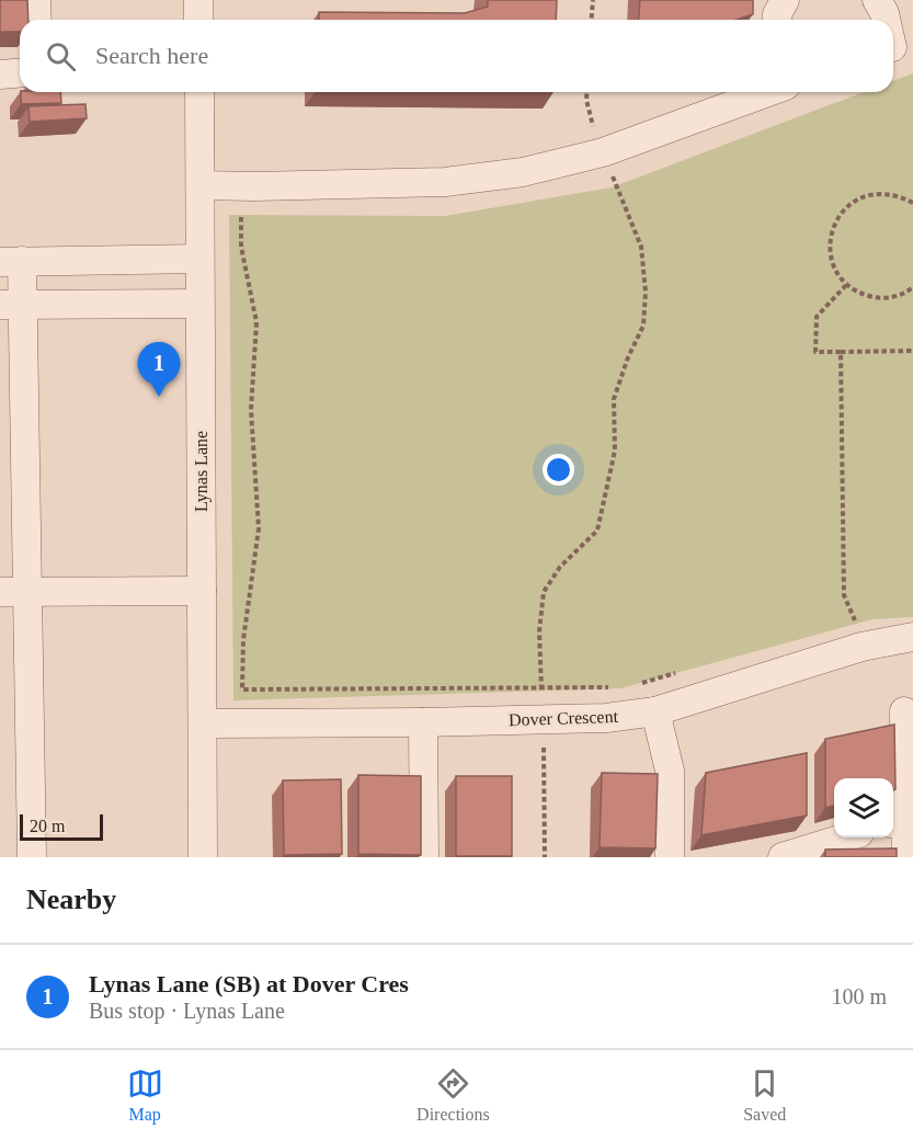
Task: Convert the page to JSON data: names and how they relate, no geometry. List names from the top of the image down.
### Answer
{
  "streets": {
    "street": ["Lynas Lane", "Dover Crescent"]
  },
  "crossings": [
    ["Lynas Lane", "Dover Crescent"]
  ],
  "scale_bar": "20 m",
  "page": {
    "search": "Search here",
    "pins": "1",
    "scale": "20 m",
    "heading": "Nearby",
    "list": [
      {
        "mark": "1",
        "name": "Lynas Lane (SB) at Dover Cres",
        "note": "Bus stop · Lynas Lane",
        "value": "100 m"
      }
    ],
    "nav": ["Map", "Directions", "Saved"]
  }
}
